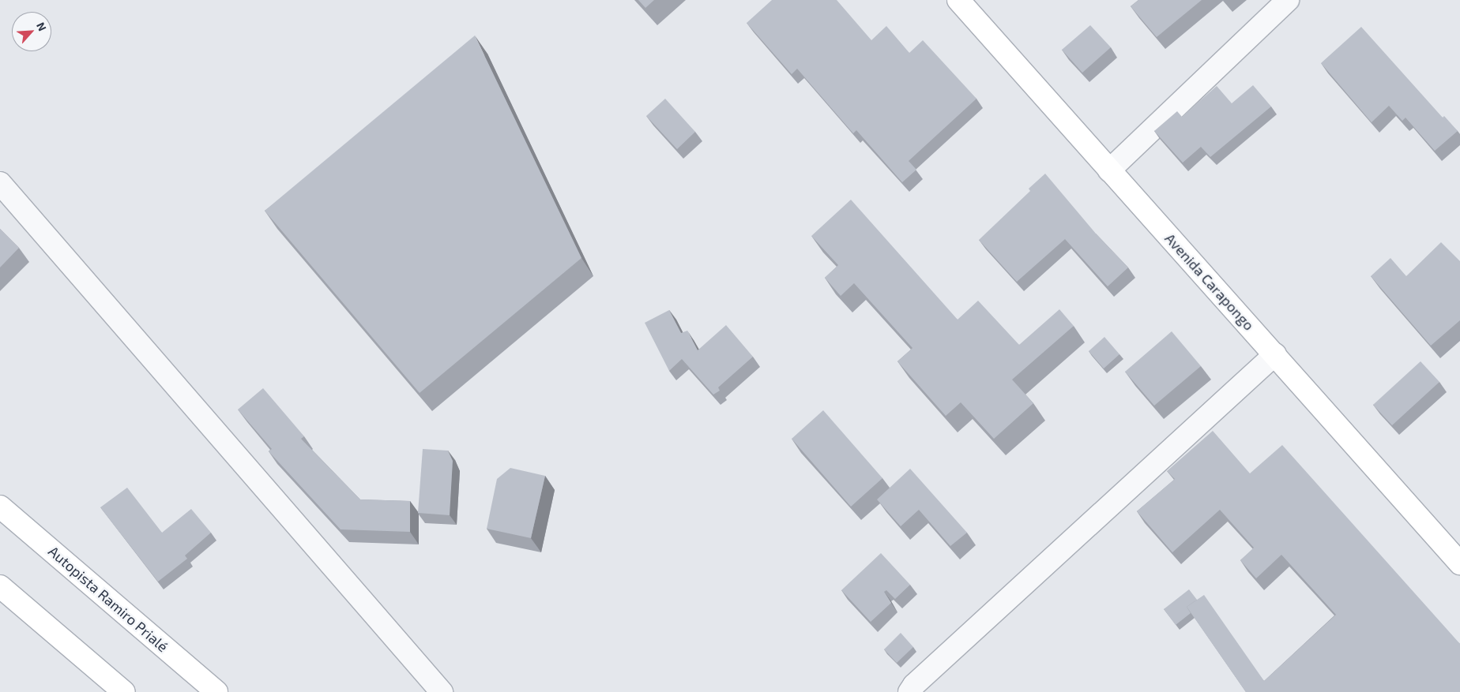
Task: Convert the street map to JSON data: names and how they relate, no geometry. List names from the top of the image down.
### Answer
{
  "streets": {
    "main road": ["Avenida Carapongo", "Autopista Ramiro Prialé"]
  },
  "north": "top right"
}
